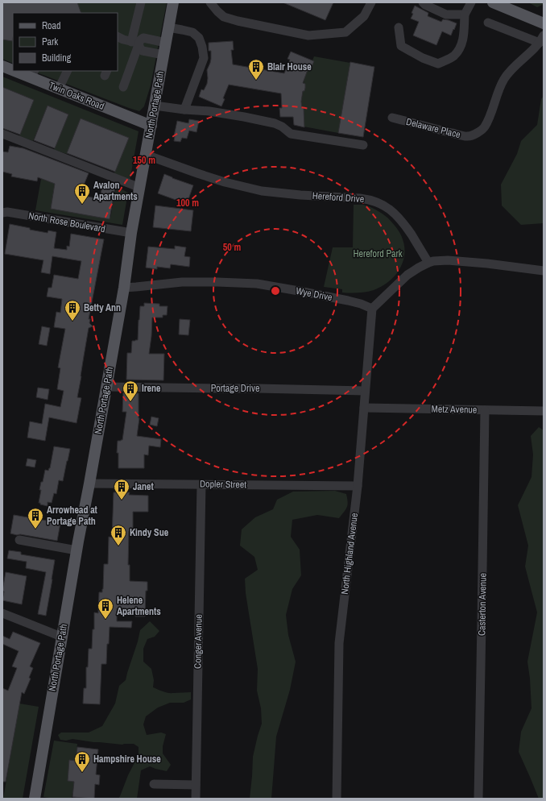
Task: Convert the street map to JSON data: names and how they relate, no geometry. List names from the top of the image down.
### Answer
{
  "streets": {
    "main road": ["Twin Oaks Road", "North Portage Path"],
    "street": [
      "Delaware Place",
      "Hereford Drive",
      "North Rose Boulevard",
      "Wye Drive",
      "Portage Drive",
      "Metz Avenue",
      "Dopler Street",
      "North Highland Avenue",
      "Casterton Avenue",
      "Conger Avenue"
    ]
  },
  "crossings": [
    ["Twin Oaks Road", "North Portage Path"],
    ["North Portage Path", "Hereford Drive"],
    ["North Portage Path", "North Rose Boulevard"],
    ["North Portage Path", "Wye Drive"],
    ["North Portage Path", "Portage Drive"],
    ["North Portage Path", "Dopler Street"],
    ["Wye Drive", "North Highland Avenue"],
    ["Portage Drive", "North Highland Avenue"],
    ["Metz Avenue", "North Highland Avenue"],
    ["Metz Avenue", "Casterton Avenue"],
    ["Dopler Street", "North Highland Avenue"],
    ["Dopler Street", "Conger Avenue"]
  ],
  "parks": ["Hereford Park"],
  "places": {
    "building": [
      "Blair House",
      "Avalon Apartments",
      "Betty Ann",
      "Irene",
      "Janet",
      "Arrowhead at Portage Path",
      "Kindy Sue",
      "Helene Apartments",
      "Hampshire House"
    ]
  },
  "legend": ["Road", "Park", "Building"],
  "rings": ["150 m", "100 m", "50 m"]
}
